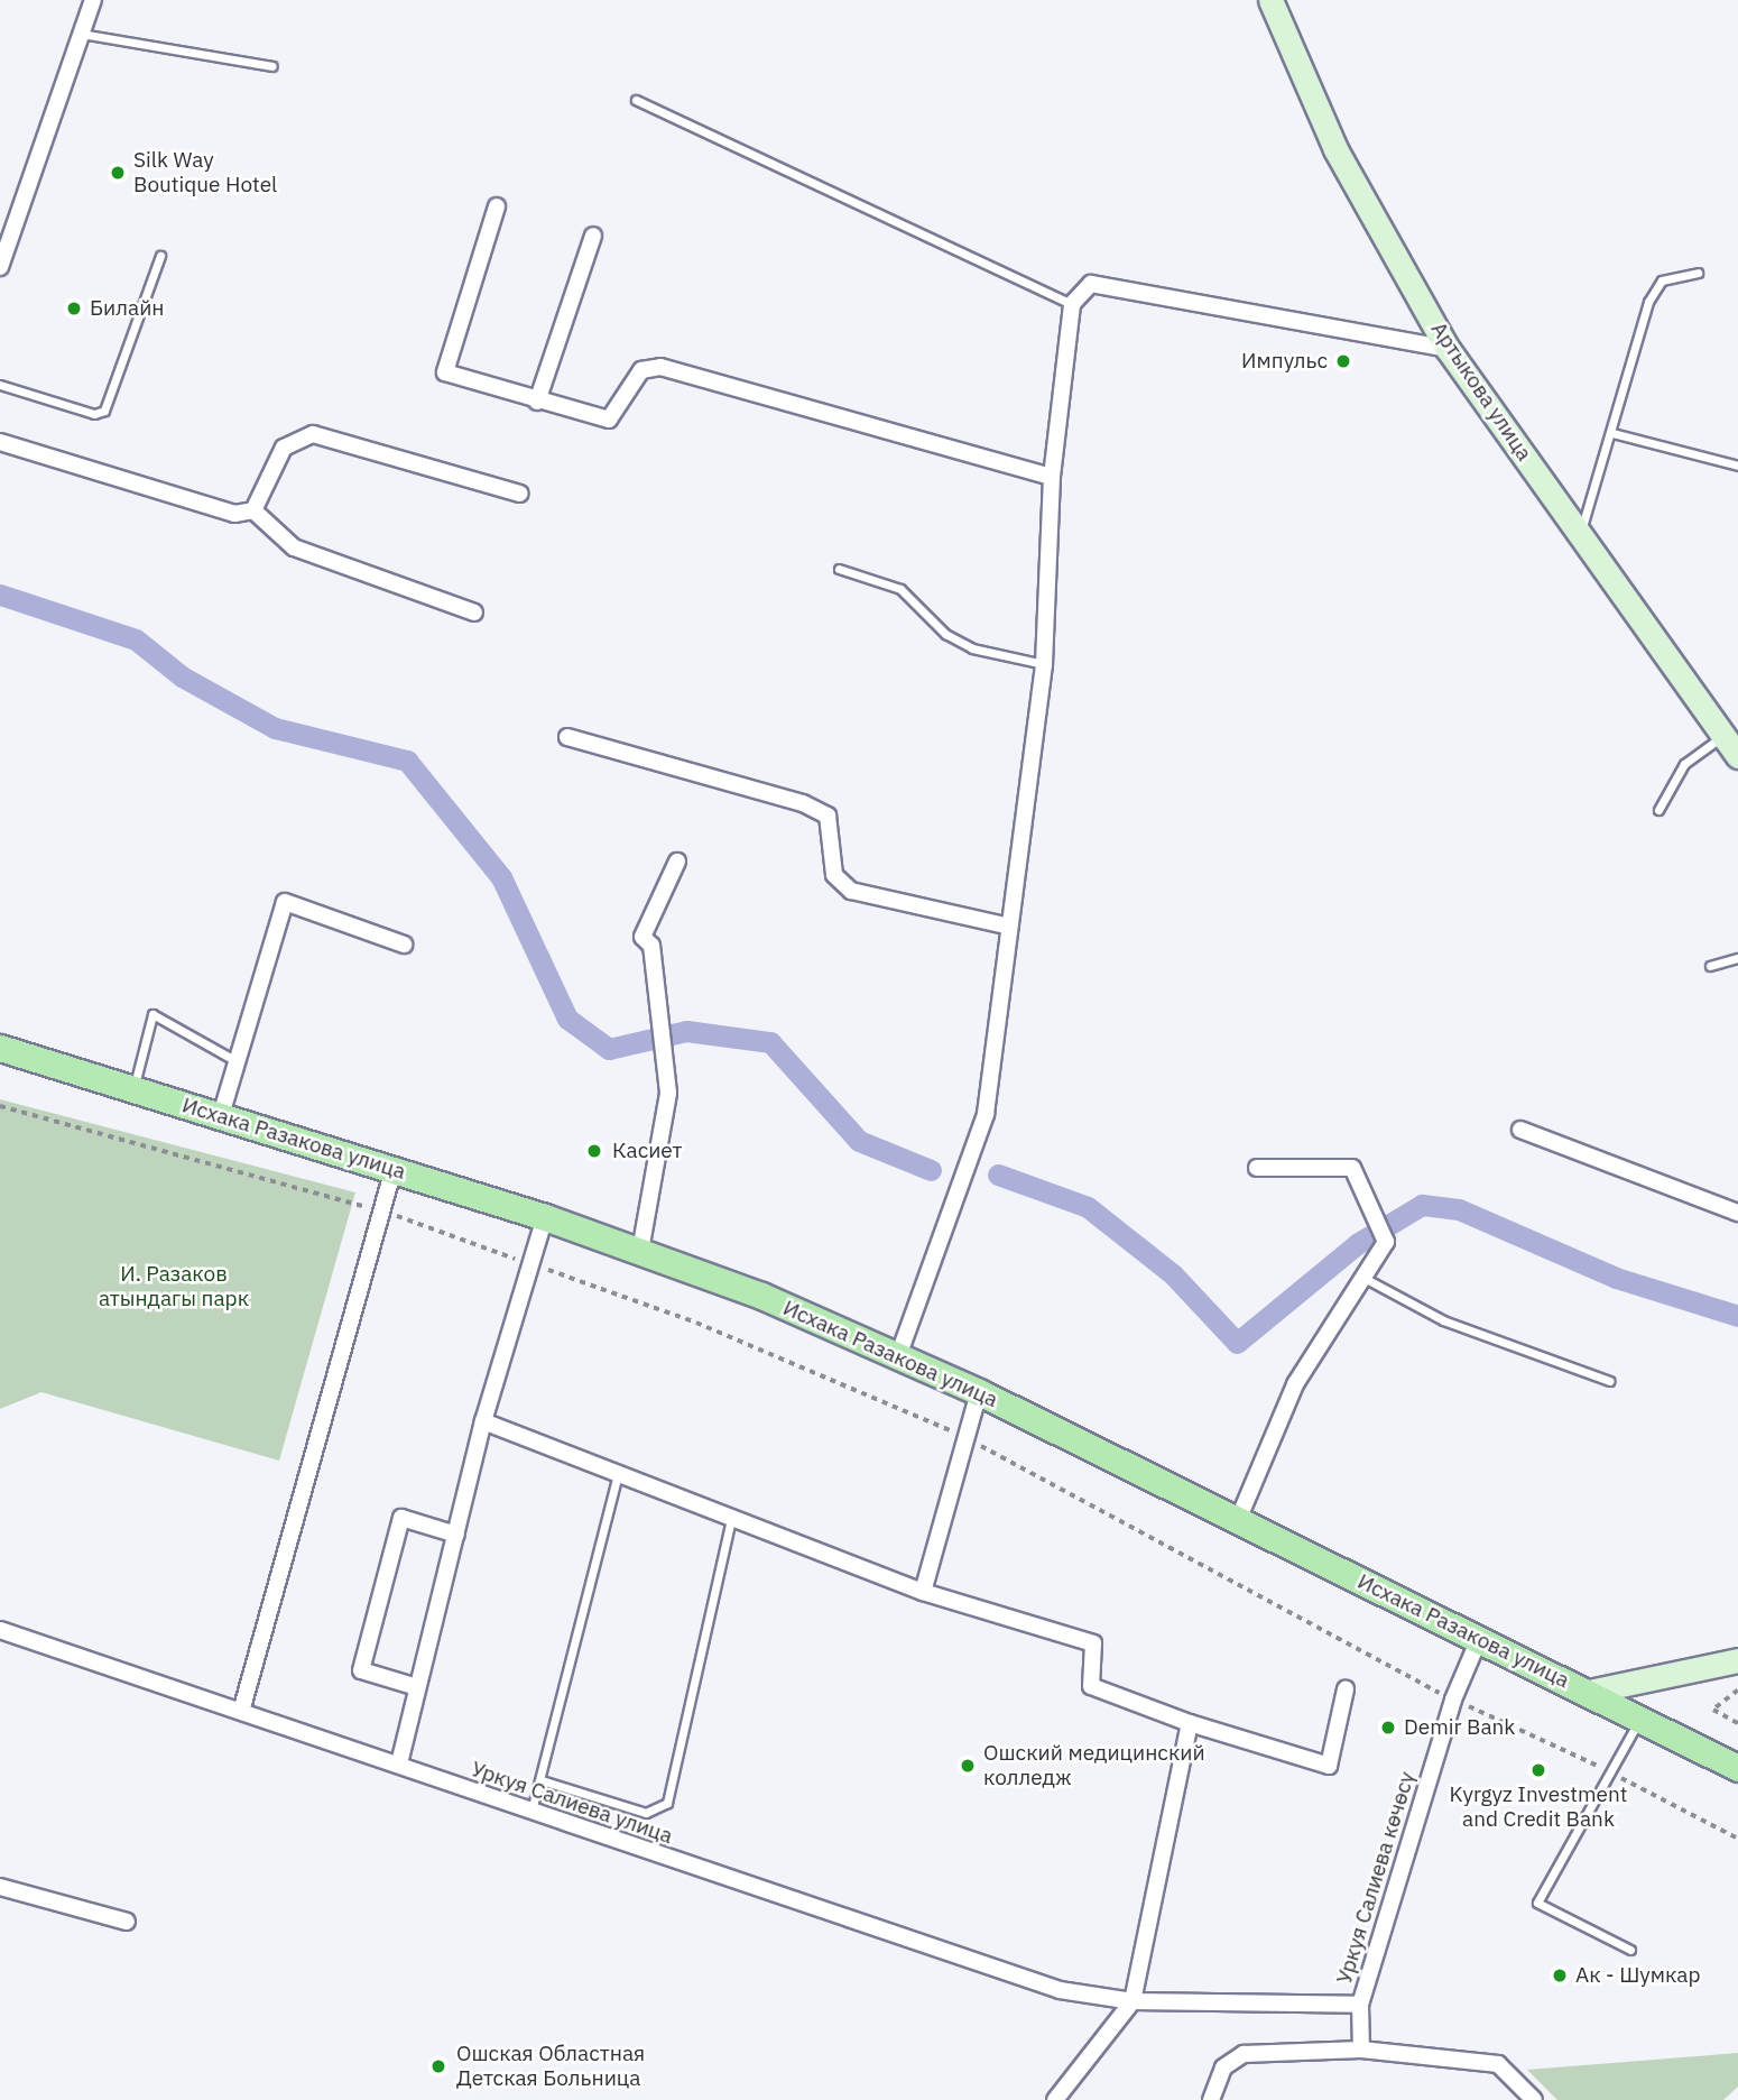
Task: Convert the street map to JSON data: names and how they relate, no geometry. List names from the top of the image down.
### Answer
{
  "streets": {
    "main road": ["Артыкова улица", "Исхака Разакова улица"],
    "street": ["Уркуя Салиева улица", "Уркуя Салиева көчөсү"]
  },
  "crossings": [
    ["Исхака Разакова улица", "Уркуя Салиева көчөсү"],
    ["Уркуя Салиева улица", "Уркуя Салиева көчөсү"]
  ],
  "parks": ["И. Разаков атындагы парк"],
  "places": [
    "Silk Way Boutique Hotel",
    "Билайн",
    "Импульс",
    "Касиет",
    "Demir Bank",
    "Ошский медицинский колледж",
    "Kyrgyz Investment and Credit Bank",
    "Ак - Шумкар",
    "Ошская Областная Детская Больница"
  ]
}
